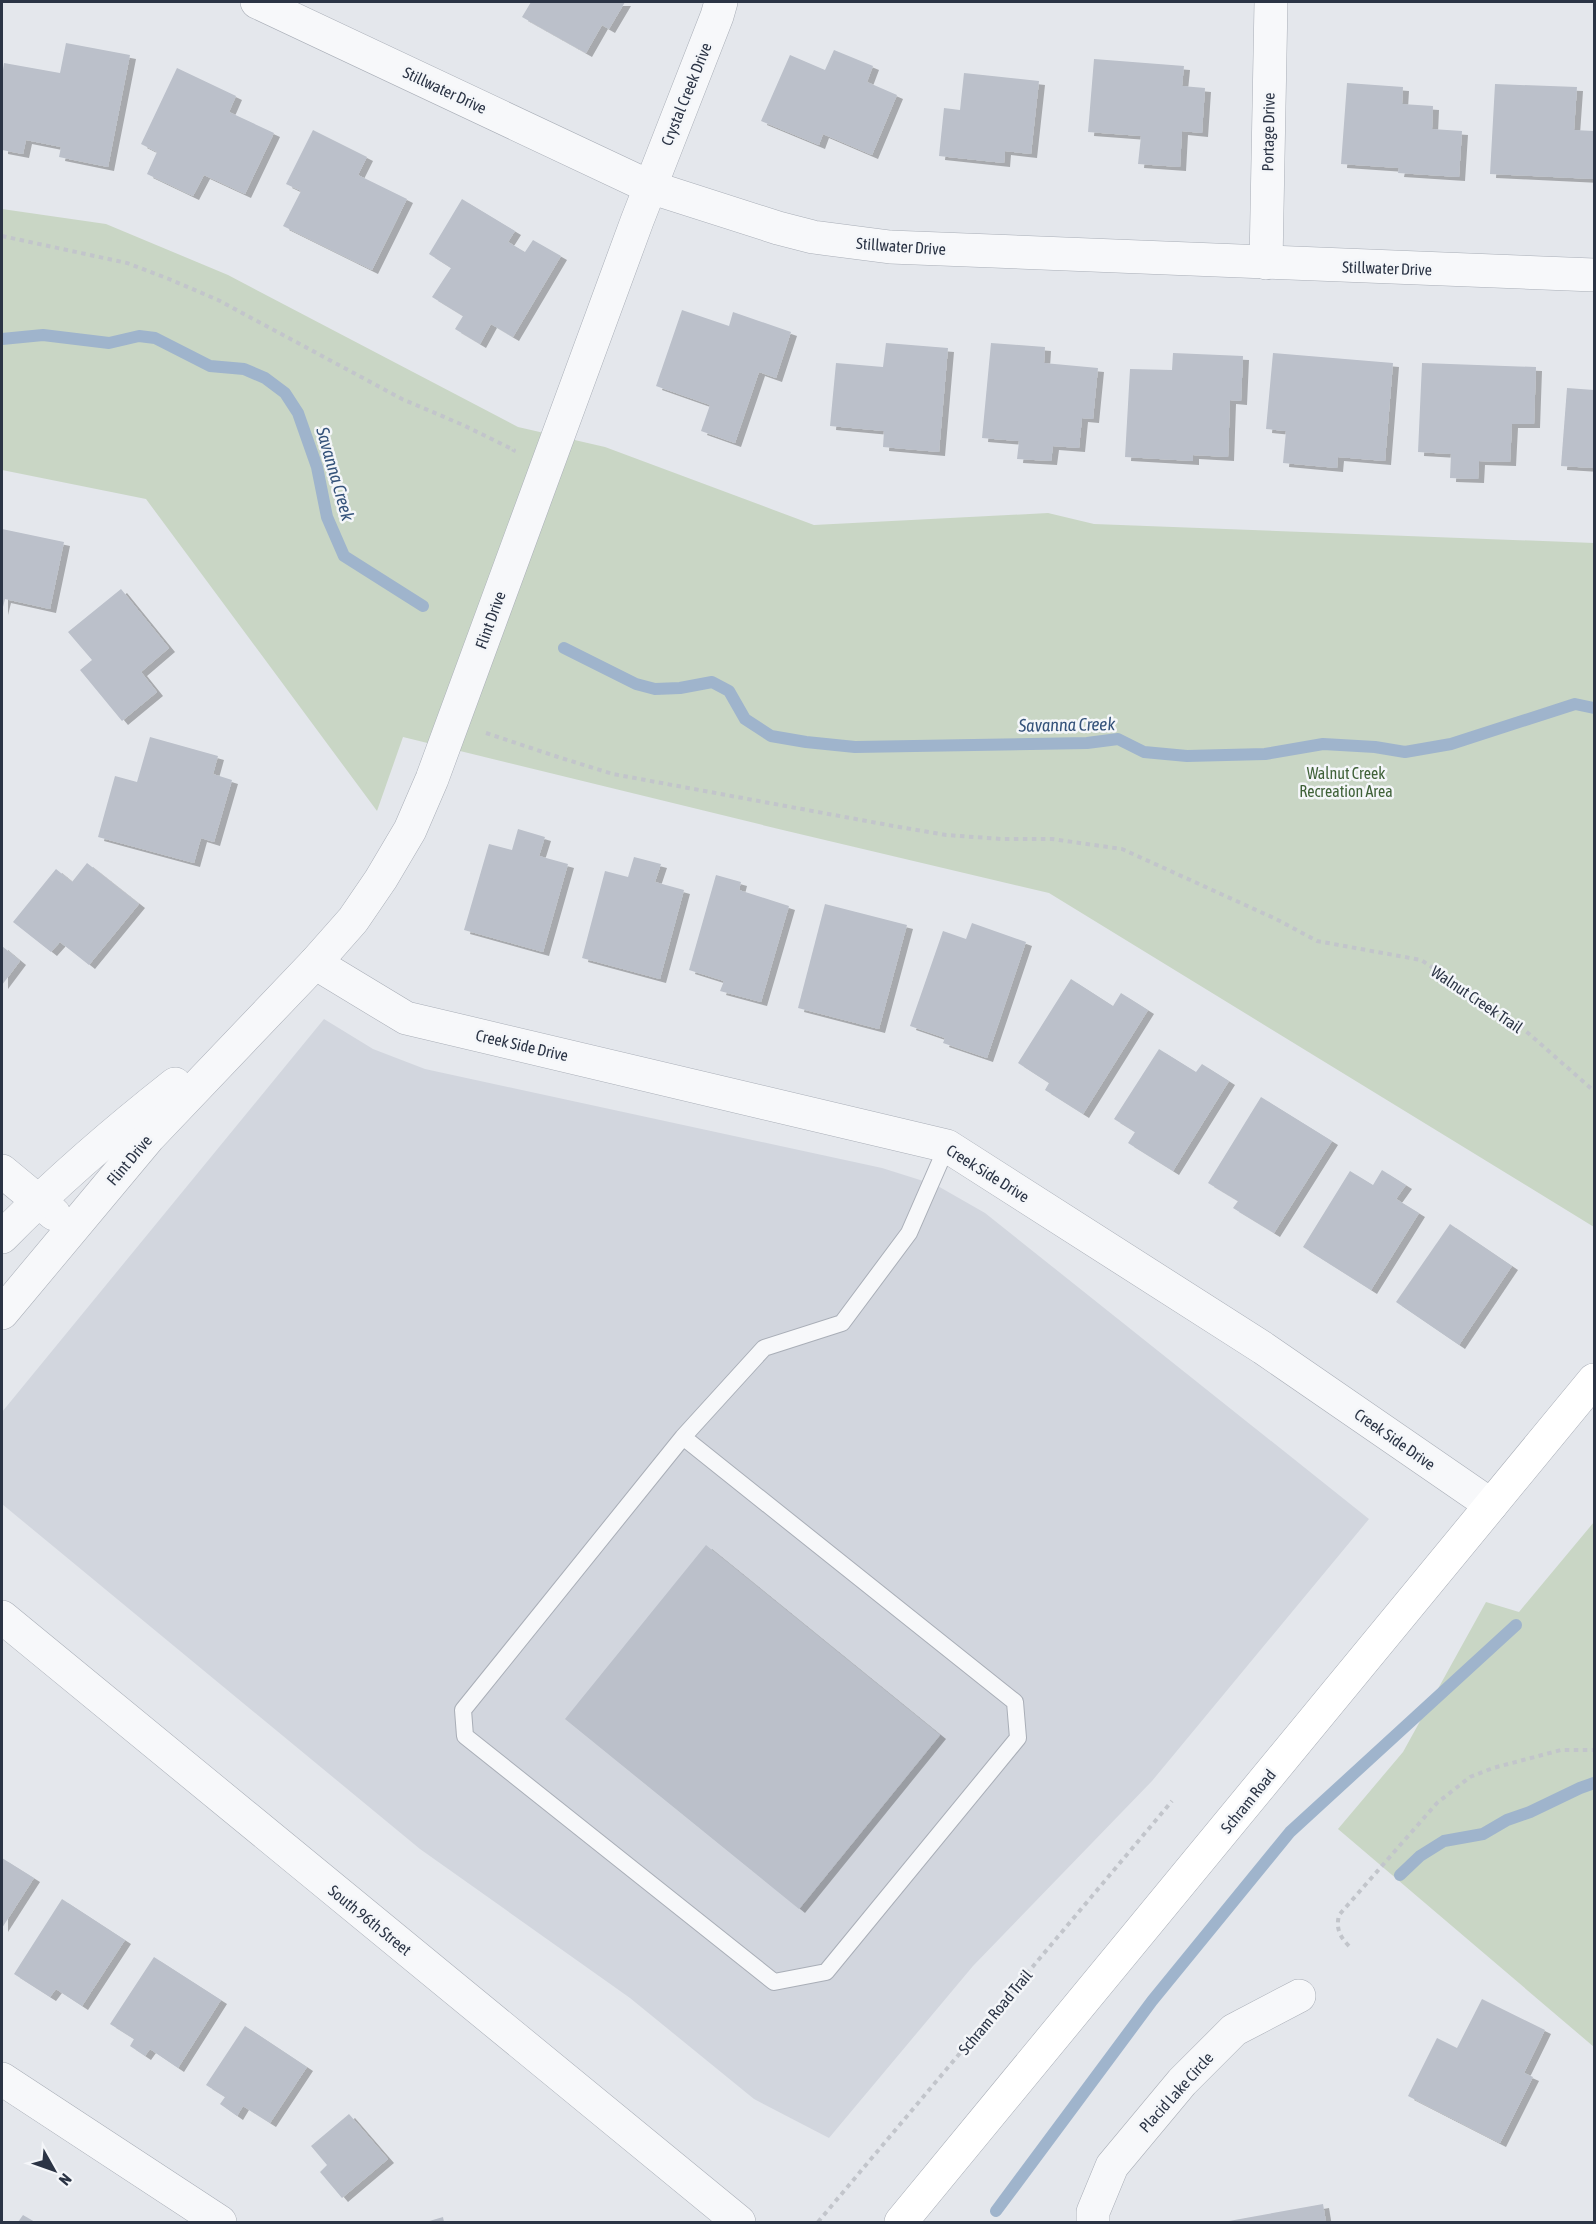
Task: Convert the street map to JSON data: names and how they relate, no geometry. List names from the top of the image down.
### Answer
{
  "streets": {
    "main road": ["Schram Road"],
    "street": [
      "Stillwater Drive",
      "Crystal Creek Drive",
      "Portage Drive",
      "Flint Drive",
      "Creek Side Drive",
      "South 96th Street",
      "Placid Lake Circle"
    ],
    "path": ["Walnut Creek Trail", "Schram Road Trail"]
  },
  "crossings": [
    ["Stillwater Drive", "Crystal Creek Drive"],
    ["Stillwater Drive", "Portage Drive"],
    ["Stillwater Drive", "Flint Drive"],
    ["Crystal Creek Drive", "Flint Drive"],
    ["Flint Drive", "Creek Side Drive"],
    ["Creek Side Drive", "Schram Road"]
  ],
  "water": ["Savanna Creek"],
  "parks": ["Walnut Creek Recreation Area"],
  "north": "bottom right"
}
